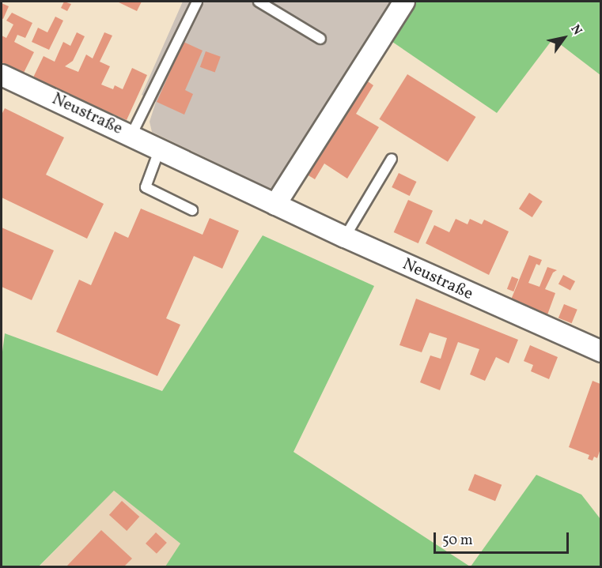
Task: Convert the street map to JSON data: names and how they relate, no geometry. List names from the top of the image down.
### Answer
{
  "streets": {
    "street": ["Neustraße"]
  },
  "scale_bar": "50 m",
  "north": "top right"
}
